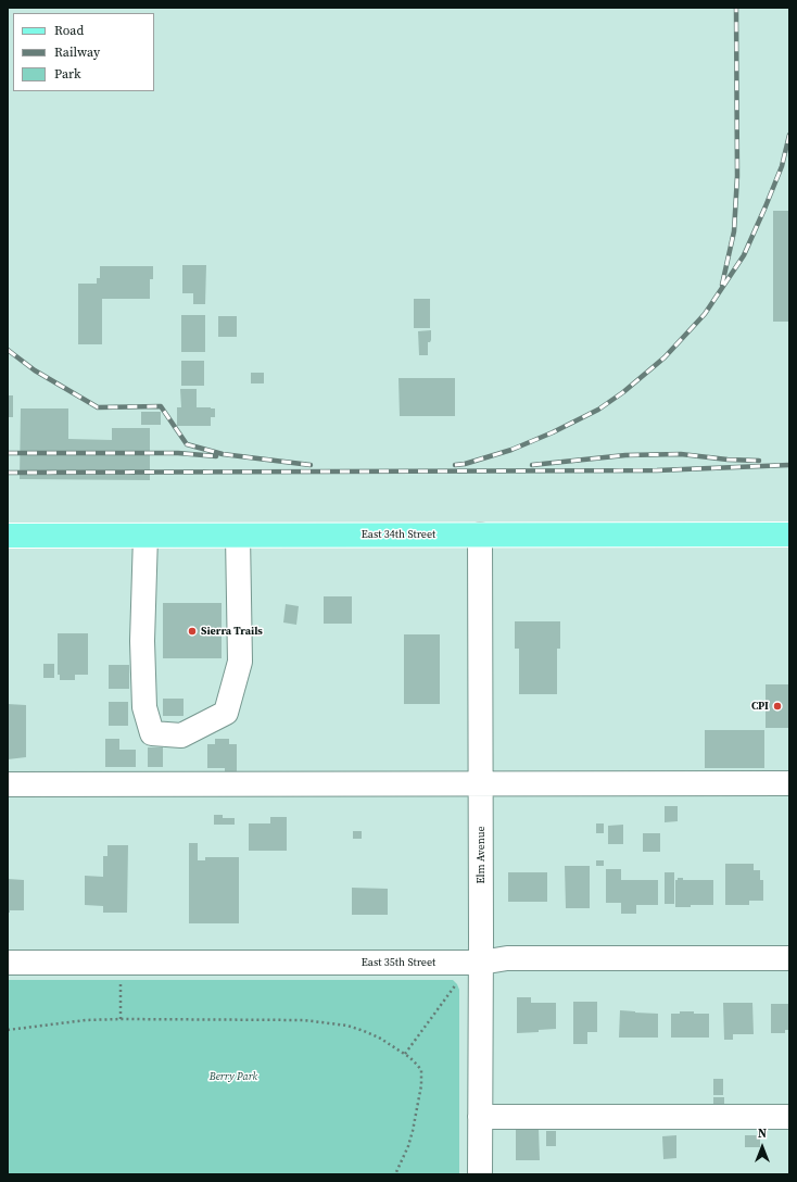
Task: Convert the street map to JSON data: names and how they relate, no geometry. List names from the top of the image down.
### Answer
{
  "streets": {
    "main road": ["East 34th Street"],
    "street": ["Elm Avenue", "East 35th Street"]
  },
  "crossings": [
    ["East 34th Street", "Elm Avenue"],
    ["Elm Avenue", "East 35th Street"]
  ],
  "parks": ["Berry Park"],
  "places": ["Sierra Trails", "CPI"],
  "legend": ["Road", "Railway", "Park"],
  "north": "top"
}
